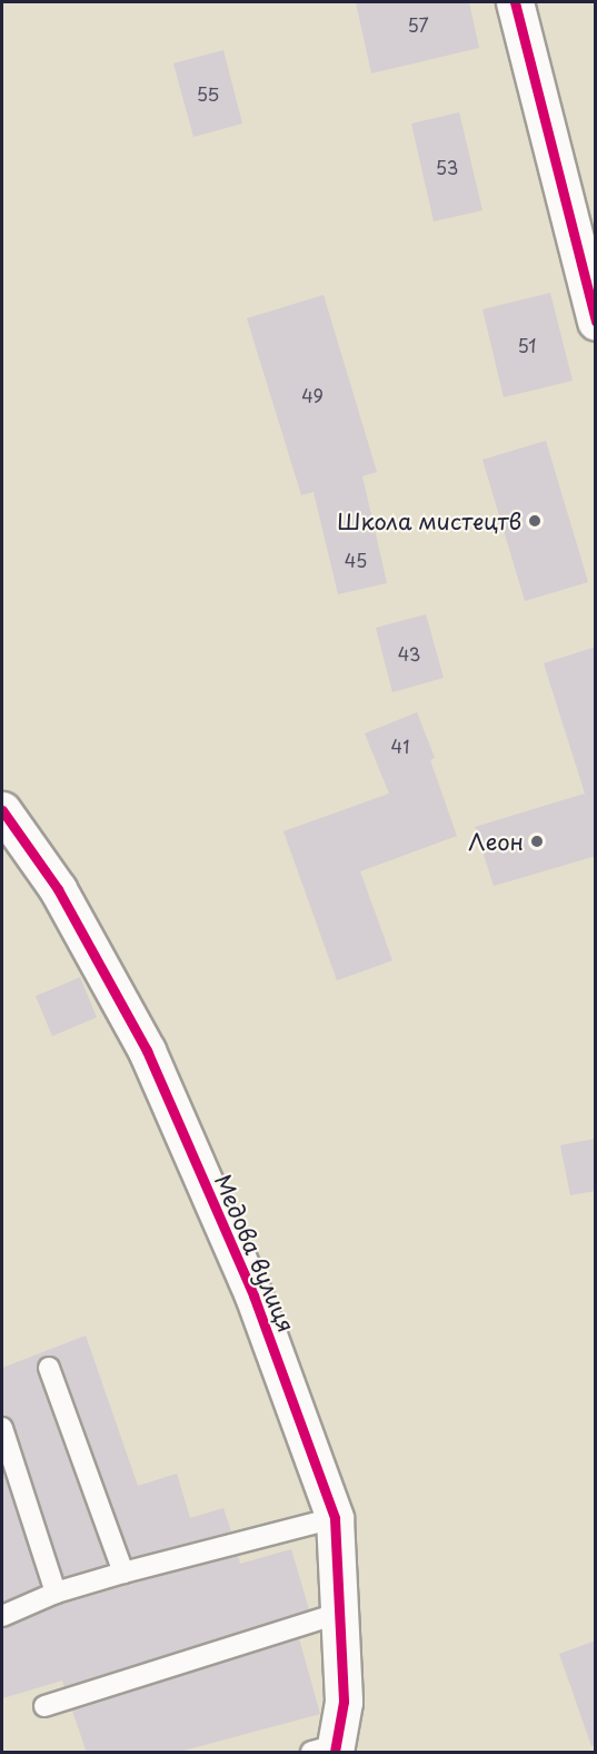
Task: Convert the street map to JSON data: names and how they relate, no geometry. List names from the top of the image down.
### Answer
{
  "streets": {
    "street": ["Медова вулиця"]
  },
  "places": ["Школа мистецтв", "Леон"],
  "house_numbers": [
    "57",
    "55",
    "53",
    "51",
    "49",
    "45",
    "43",
    "41"
  ]
}
